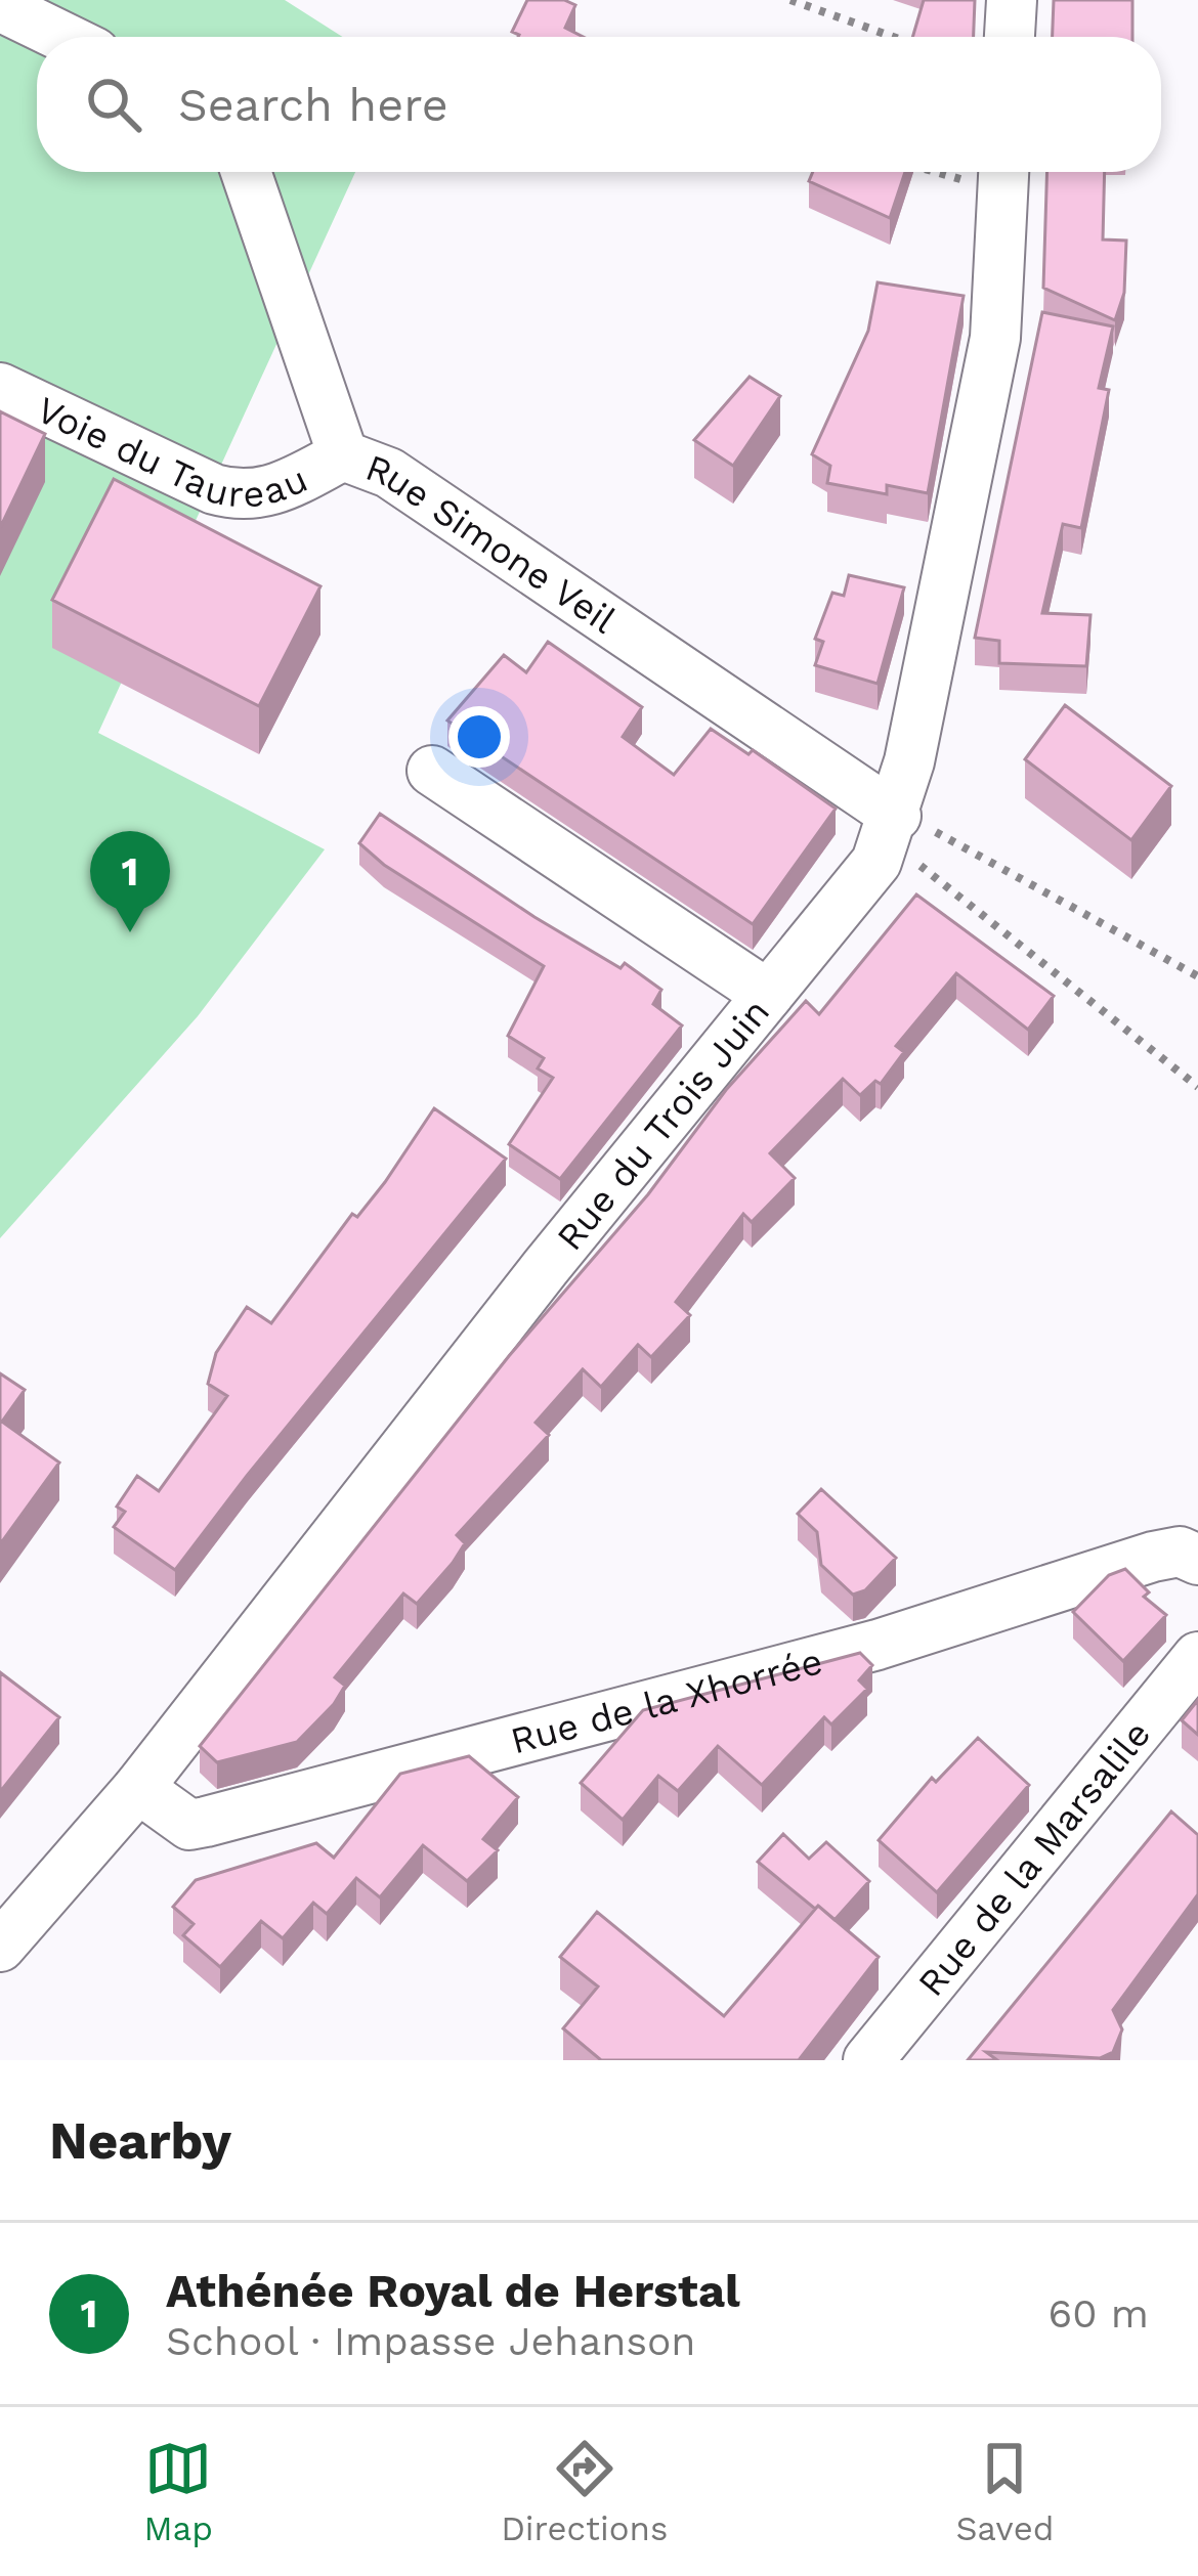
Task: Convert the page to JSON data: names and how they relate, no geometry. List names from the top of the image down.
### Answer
{
  "streets": {
    "street": [
      "Voie du Taureau",
      "Rue Simone Veil",
      "Rue du Trois Juin",
      "Rue de la Xhorrée",
      "Rue de la Marsalile"
    ]
  },
  "crossings": [
    ["Voie du Taureau", "Rue Simone Veil"],
    ["Rue Simone Veil", "Rue du Trois Juin"],
    ["Rue du Trois Juin", "Rue de la Xhorrée"]
  ],
  "page": {
    "search": "Search here",
    "pins": "1",
    "heading": "Nearby",
    "list": [
      {
        "mark": "1",
        "name": "Athénée Royal de Herstal",
        "note": "School · Impasse Jehanson",
        "value": "60 m"
      }
    ],
    "nav": ["Map", "Directions", "Saved"]
  }
}
